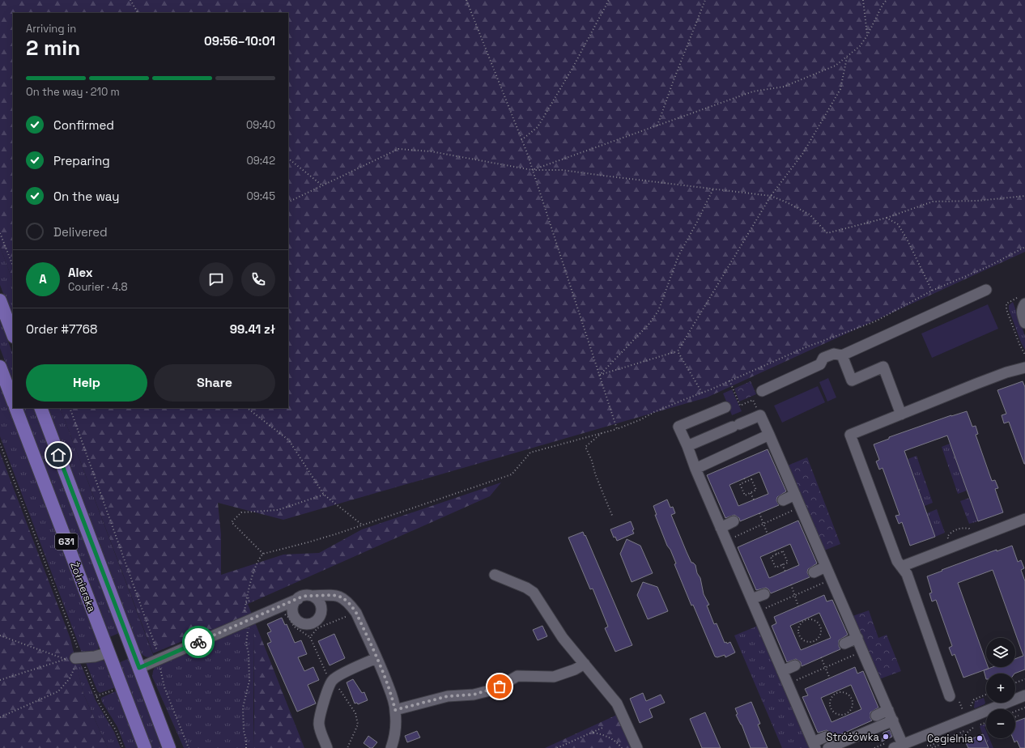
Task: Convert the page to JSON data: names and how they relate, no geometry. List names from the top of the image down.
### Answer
{
  "streets": {
    "main road": ["631", "Żołnierska"]
  },
  "crossings": [
    ["631", "Żołnierska"]
  ],
  "places": ["Stróżówka", "Cegielnia"],
  "page": {
    "heading": ["2 min", "Arriving in", "09:56–10:01"],
    "panel": [
      "Alex",
      "Courier · 4.8",
      "Order #7768",
      "99.41 zł"
    ],
    "bar": "On the way · 210 m",
    "list": [
      ["Confirmed", "09:40"],
      ["Preparing", "09:42"],
      ["On the way", "09:45"],
      "Delivered"
    ],
    "round": "A",
    "buttons": ["Help", "Share"],
    "map_buttons": ["+", "−"]
  }
}
